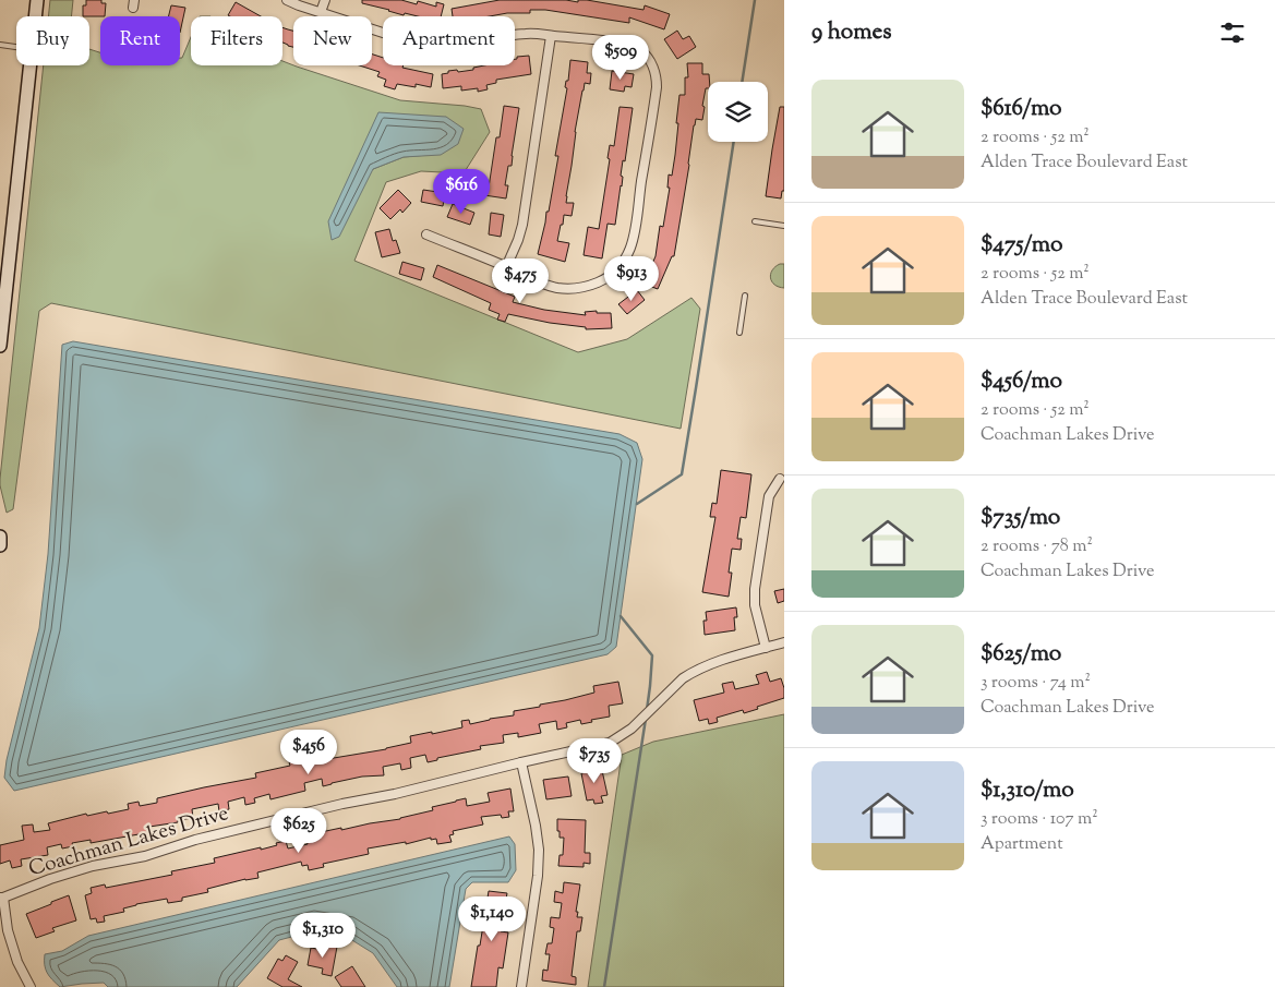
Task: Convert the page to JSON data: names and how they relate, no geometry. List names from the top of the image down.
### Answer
{
  "streets": {
    "street": ["Coachman Lakes Drive"]
  },
  "page": {
    "heading": "9 homes",
    "chip": [
      "Buy",
      "Rent",
      "Filters",
      "New",
      "Apartment"
    ],
    "price": [
      "$509",
      "$616",
      "$913",
      "$475",
      "$456",
      "$735",
      "$625",
      "$1,140",
      "$1,310"
    ],
    "list": [
      {
        "name": "$616/mo",
        "note": "2 rooms · 52 m² · Alden Trace Boulevard East"
      },
      {
        "name": "$475/mo",
        "note": "2 rooms · 52 m² · Alden Trace Boulevard East"
      },
      {
        "name": "$456/mo",
        "note": "2 rooms · 52 m² · Coachman Lakes Drive"
      },
      {
        "name": "$735/mo",
        "note": "2 rooms · 78 m² · Coachman Lakes Drive"
      },
      {
        "name": "$625/mo",
        "note": "3 rooms · 74 m² · Coachman Lakes Drive"
      },
      {
        "name": "$1,310/mo",
        "note": "3 rooms · 107 m² · Apartment"
      }
    ]
  }
}
